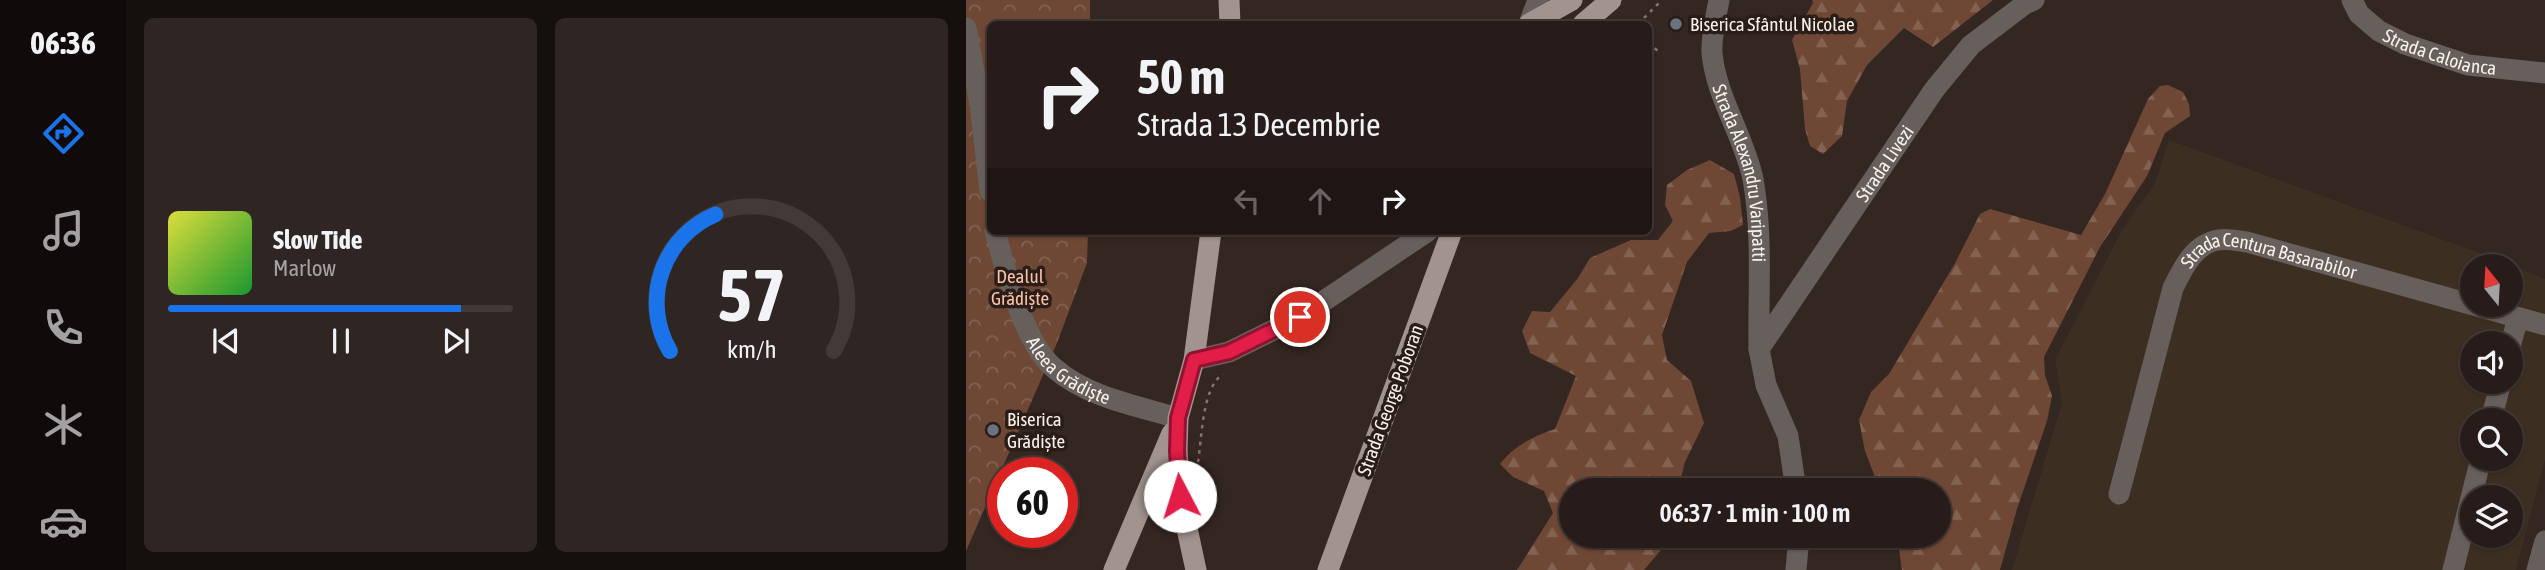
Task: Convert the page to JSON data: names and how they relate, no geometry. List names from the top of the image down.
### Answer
{
  "streets": {
    "main road": ["Strada George Poboran"],
    "street": [
      "Strada Caloianca",
      "Strada Livezi",
      "Strada Alexandru Varipatti",
      "Strada Centura Basarabilor",
      "Aleea Grădiște"
    ]
  },
  "crossings": [
    ["Strada Livezi", "Strada Alexandru Varipatti"]
  ],
  "parks": ["Dealul Grădiște"],
  "places": ["Biserica Sfântul Nicolae", "Biserica Grădiște"],
  "north": "top",
  "page": {
    "tabs": "06:36",
    "turn": ["50 m", "Strada 13 Decembrie"],
    "song": ["Slow Tide", "Marlow"],
    "limit": "60",
    "trip": "06:37 · 1 min · 100 m",
    "gauge": ["57", "km/h"]
  }
}
